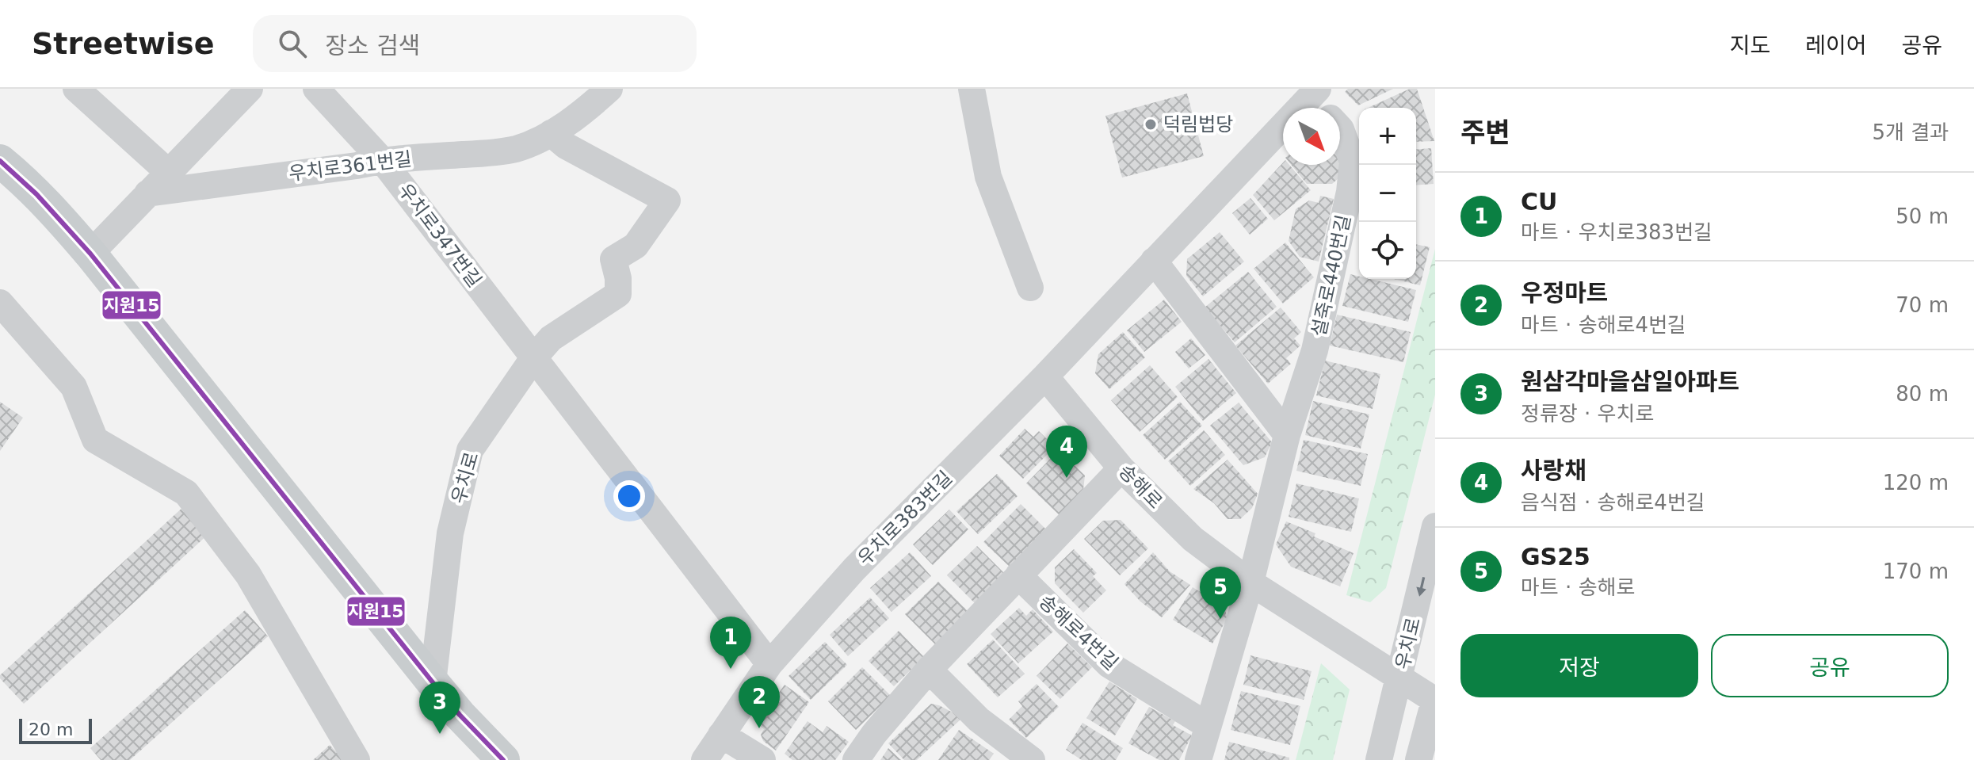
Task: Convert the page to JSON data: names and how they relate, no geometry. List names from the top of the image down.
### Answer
{
  "streets": {
    "street": [
      "우치로361번길",
      "우치로347번길",
      "설죽로440번길",
      "우치로",
      "송해로",
      "우치로383번길",
      "송해로4번길"
    ]
  },
  "crossings": [
    ["우치로361번길", "우치로347번길"],
    ["우치로361번길", "우치로"],
    ["우치로347번길", "우치로"],
    ["설죽로440번길", "송해로"],
    ["설죽로440번길", "우치로383번길"],
    ["우치로", "송해로"],
    ["송해로", "우치로383번길"]
  ],
  "places": ["덕림법당"],
  "lines": ["transit line 지원15"],
  "scale_bar": "20 m",
  "north": "bottom right",
  "page": {
    "header": "Streetwise",
    "search": "장소 검색",
    "nav": ["지도", "레이어", "공유"],
    "heading": ["주변", "5개 결과"],
    "map_buttons": ["+", "−"],
    "list": [
      {
        "mark": "1",
        "name": "CU",
        "note": "마트 · 우치로383번길",
        "value": "50 m"
      },
      {
        "mark": "2",
        "name": "우정마트",
        "note": "마트 · 송해로4번길",
        "value": "70 m"
      },
      {
        "mark": "3",
        "name": "원삼각마을삼일아파트",
        "note": "정류장 · 우치로",
        "value": "80 m"
      },
      {
        "mark": "4",
        "name": "사랑채",
        "note": "음식점 · 송해로4번길",
        "value": "120 m"
      },
      {
        "mark": "5",
        "name": "GS25",
        "note": "마트 · 송해로",
        "value": "170 m"
      }
    ],
    "pins": [
      "4",
      "5",
      "1",
      "2",
      "3"
    ],
    "buttons": ["저장", "공유"],
    "scale": "20 m"
  }
}
